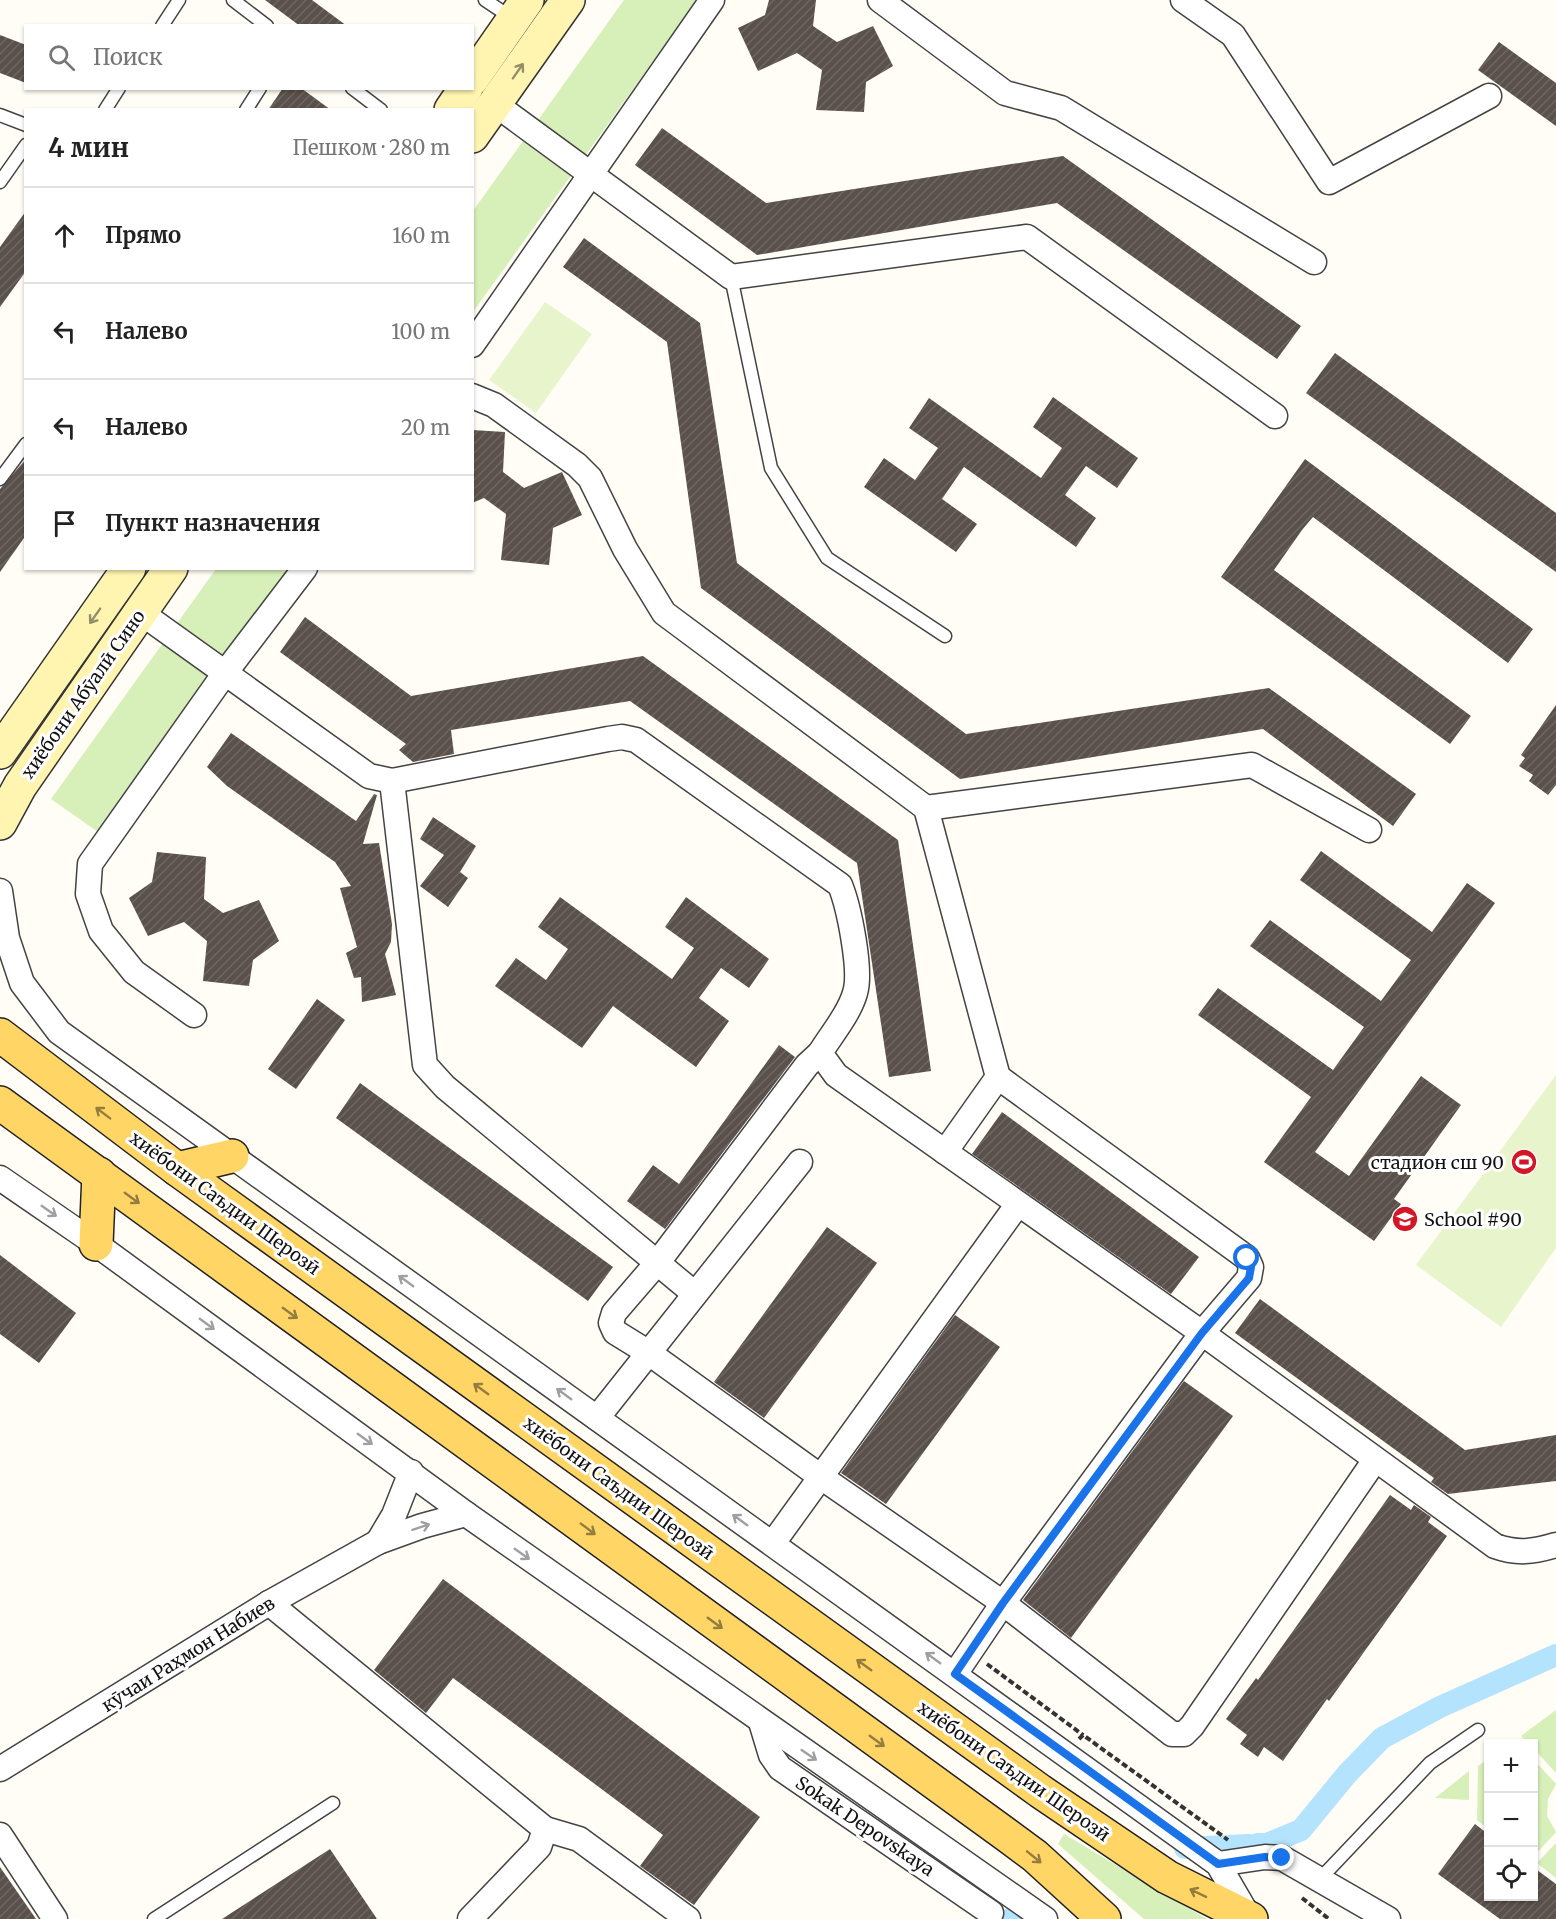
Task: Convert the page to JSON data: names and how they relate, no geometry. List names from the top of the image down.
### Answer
{
  "streets": {
    "main road": ["хиёбони Абӯалӣ Сино", "хиёбони Саъдии Шерозӣ"],
    "street": ["кӯчаи Раҳмон Набиев", "Sokak Depovskaya"]
  },
  "places": {
    "sports": ["стадион сш 90"],
    "school or university": ["School #90"]
  },
  "page": {
    "search": "Поиск",
    "heading": ["4 мин", "Пешком · 280 m"],
    "list": [
      ["Прямо", "160 m"],
      ["Налево", "100 m"],
      ["Налево", "20 m"],
      "Пункт назначения"
    ],
    "map_buttons": ["+", "−"]
  }
}
